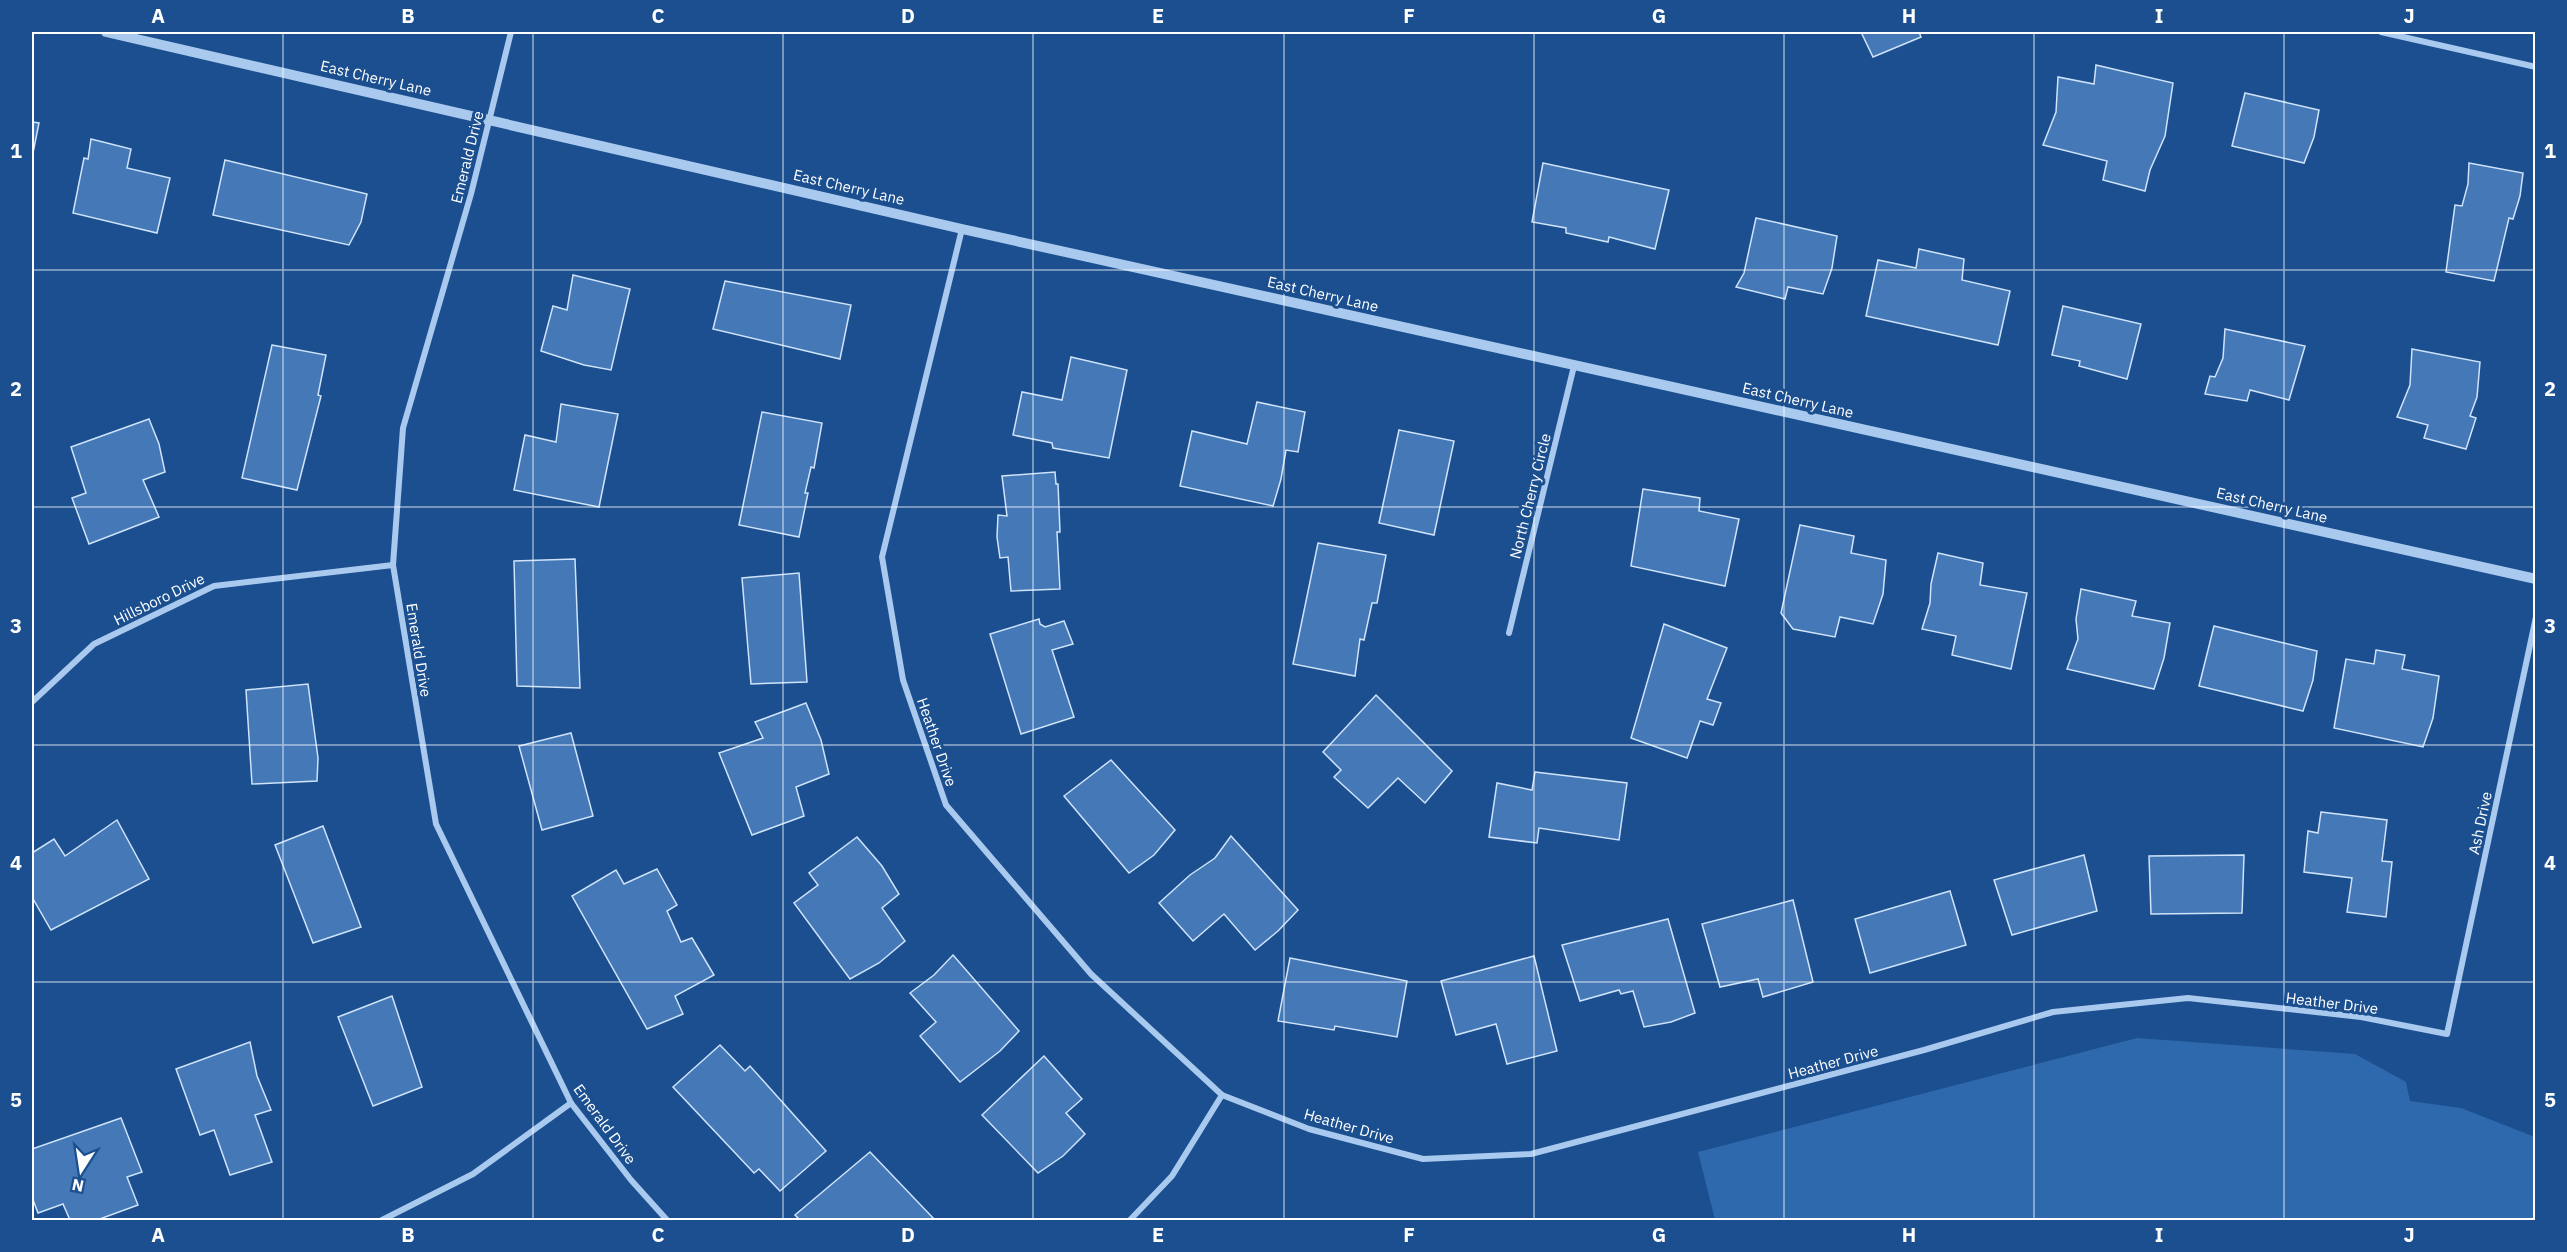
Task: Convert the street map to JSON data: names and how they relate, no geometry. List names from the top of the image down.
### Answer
{
  "streets": {
    "street": [
      "East Cherry Lane",
      "Emerald Drive",
      "North Cherry Circle",
      "Hillsboro Drive",
      "Heather Drive",
      "Ash Drive"
    ]
  },
  "crossings": [
    ["East Cherry Lane", "Emerald Drive"],
    ["East Cherry Lane", "North Cherry Circle"],
    ["East Cherry Lane", "Heather Drive"],
    ["Emerald Drive", "Hillsboro Drive"],
    ["Heather Drive", "Ash Drive"]
  ],
  "north": "bottom",
  "grid": {
    "columns": [
      "A",
      "B",
      "C",
      "D",
      "E",
      "F",
      "G",
      "H",
      "I",
      "J"
    ],
    "rows": [
      "1",
      "2",
      "3",
      "4",
      "5"
    ]
  }
}
